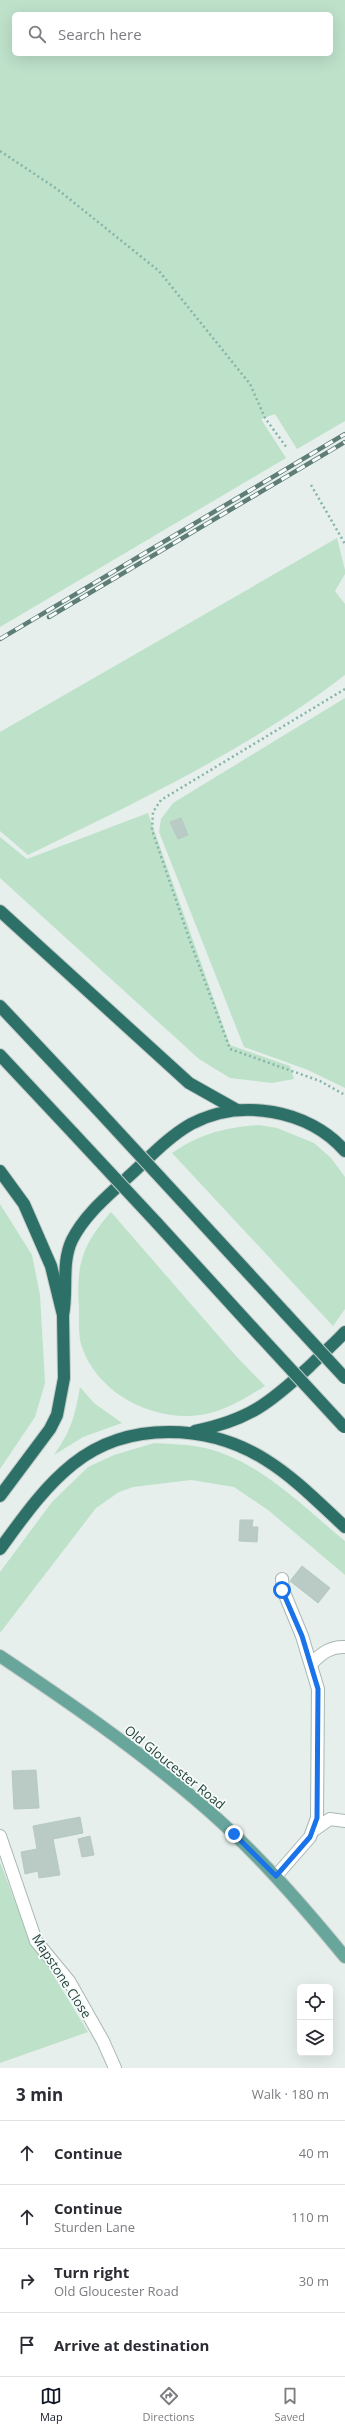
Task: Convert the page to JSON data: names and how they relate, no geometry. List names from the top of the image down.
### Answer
{
  "streets": {
    "main road": ["Old Gloucester Road"],
    "street": ["Mapstone Close"]
  },
  "page": {
    "search": "Search here",
    "heading": ["3 min", "Walk · 180 m"],
    "list": [
      ["Continue", "40 m"],
      ["Continue", "Sturden Lane", "110 m"],
      ["Turn right", "Old Gloucester Road", "30 m"],
      "Arrive at destination"
    ],
    "nav": ["Map", "Directions", "Saved"]
  }
}
